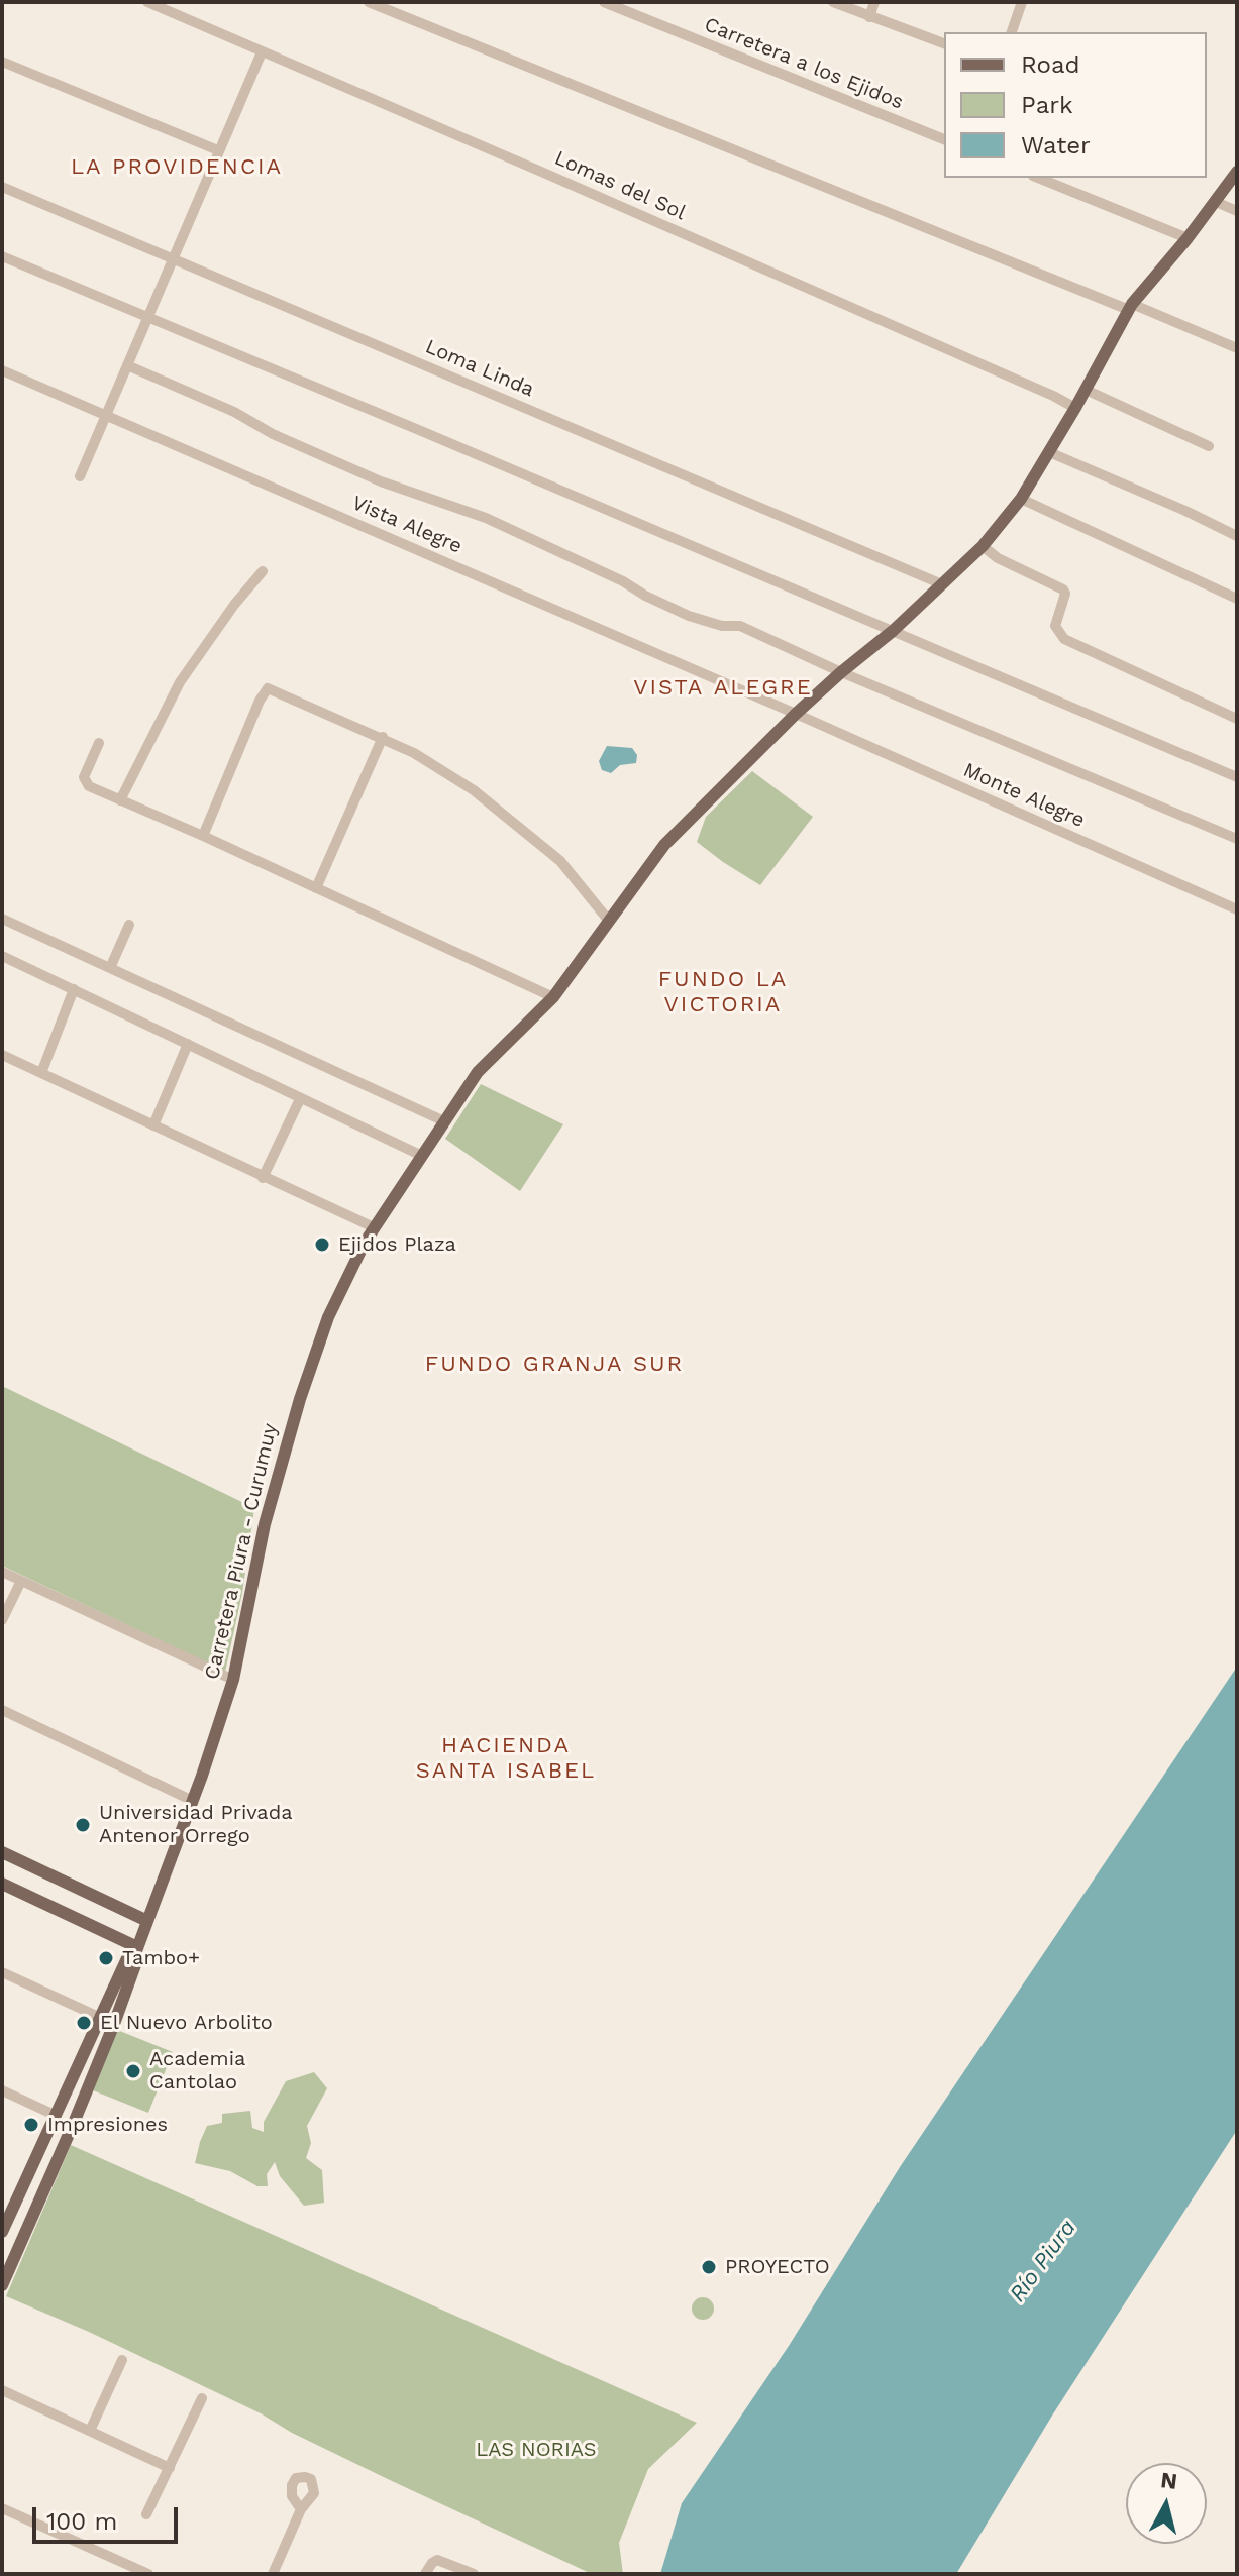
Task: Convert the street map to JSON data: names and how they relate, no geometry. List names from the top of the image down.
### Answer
{
  "streets": {
    "main road": ["Carretera Piura - Curumuy"],
    "street": [
      "Carretera a los Ejidos",
      "Lomas del Sol",
      "Loma Linda",
      "Vista Alegre",
      "Monte Alegre"
    ]
  },
  "crossings": [
    ["Lomas del Sol", "Carretera Piura - Curumuy"],
    ["Loma Linda", "Carretera Piura - Curumuy"],
    ["Vista Alegre", "Monte Alegre"],
    ["Vista Alegre", "Carretera Piura - Curumuy"],
    ["Monte Alegre", "Carretera Piura - Curumuy"]
  ],
  "districts": [
    "LA PROVIDENCIA",
    "VISTA ALEGRE",
    "FUNDO LA VICTORIA",
    "FUNDO GRANJA SUR",
    "HACIENDA SANTA ISABEL"
  ],
  "water": ["Río Piura"],
  "parks": ["LAS NORIAS"],
  "places": [
    "Ejidos Plaza",
    "Universidad Privada Antenor Orrego",
    "Tambo+",
    "El Nuevo Arbolito",
    "Academia Cantolao",
    "Impresiones",
    "PROYECTO"
  ],
  "legend": ["Road", "Park", "Water"],
  "scale_bar": "100 m",
  "north": "top"
}
